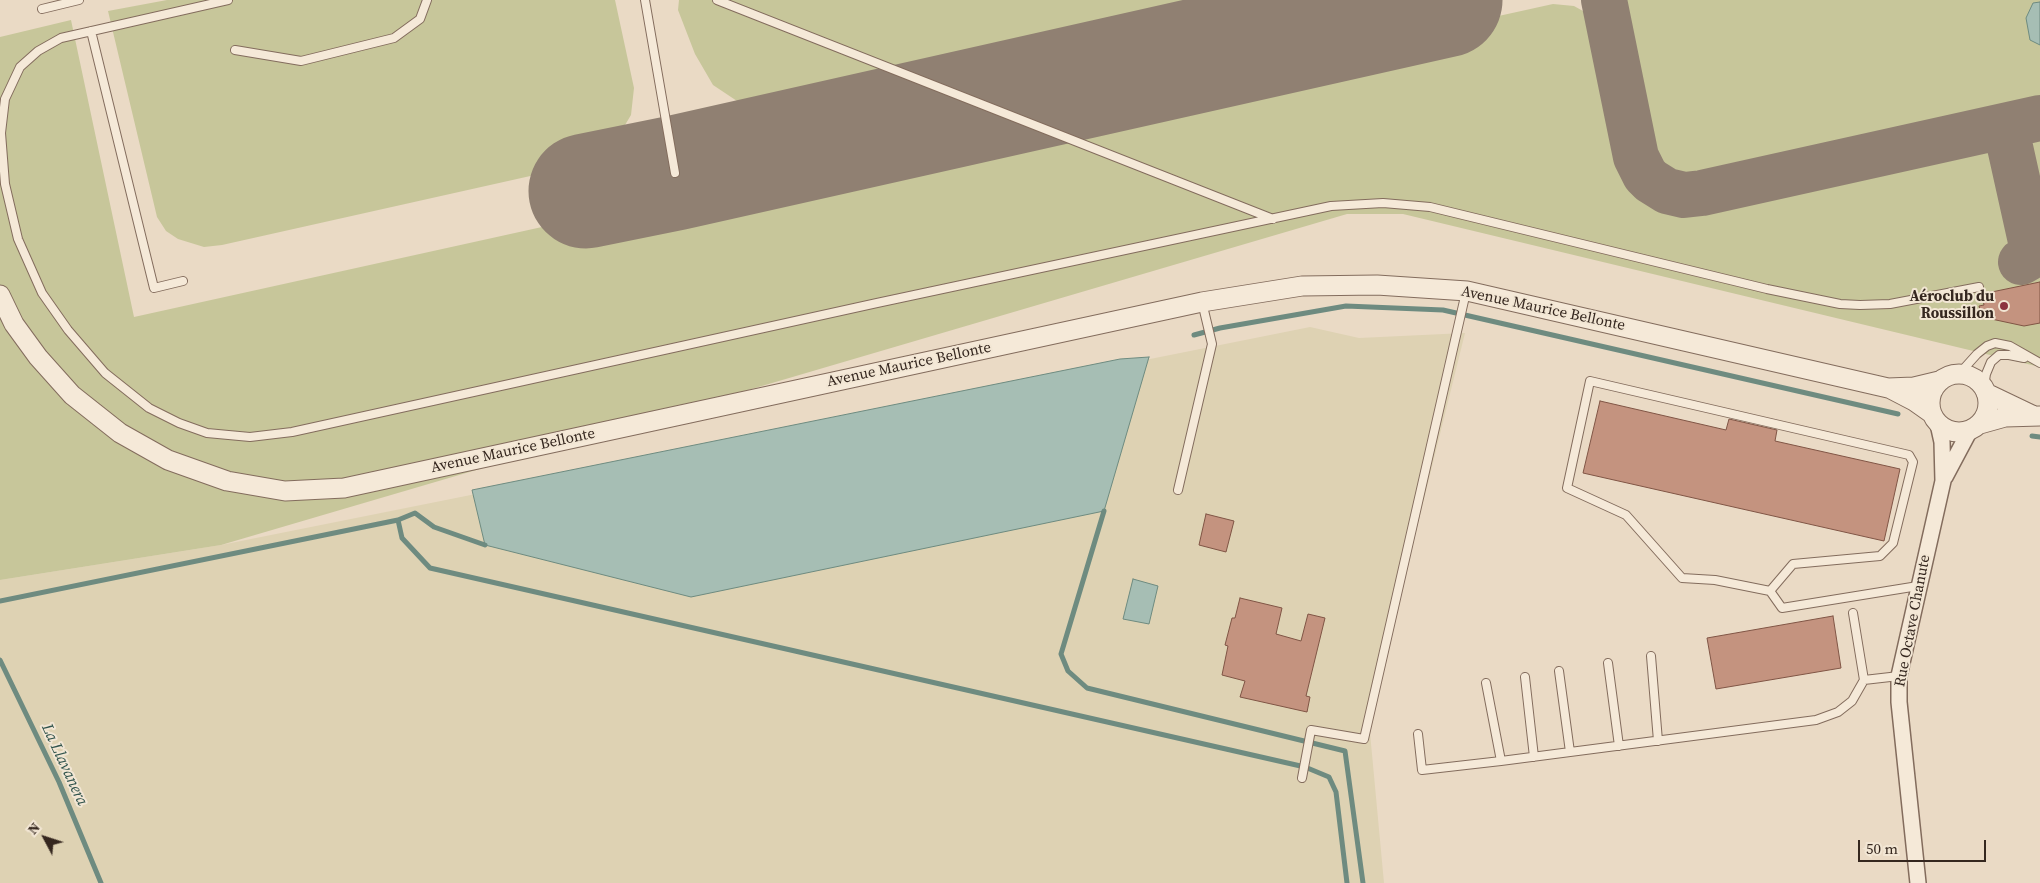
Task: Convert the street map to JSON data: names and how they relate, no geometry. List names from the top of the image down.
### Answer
{
  "streets": {
    "street": ["Avenue Maurice Bellonte", "Rue Octave Chanute"]
  },
  "crossings": [
    ["Avenue Maurice Bellonte", "Rue Octave Chanute"]
  ],
  "water": ["La Llavanera"],
  "places": ["Aéroclub du Roussillon"],
  "scale_bar": "50 m",
  "north": "top left"
}
